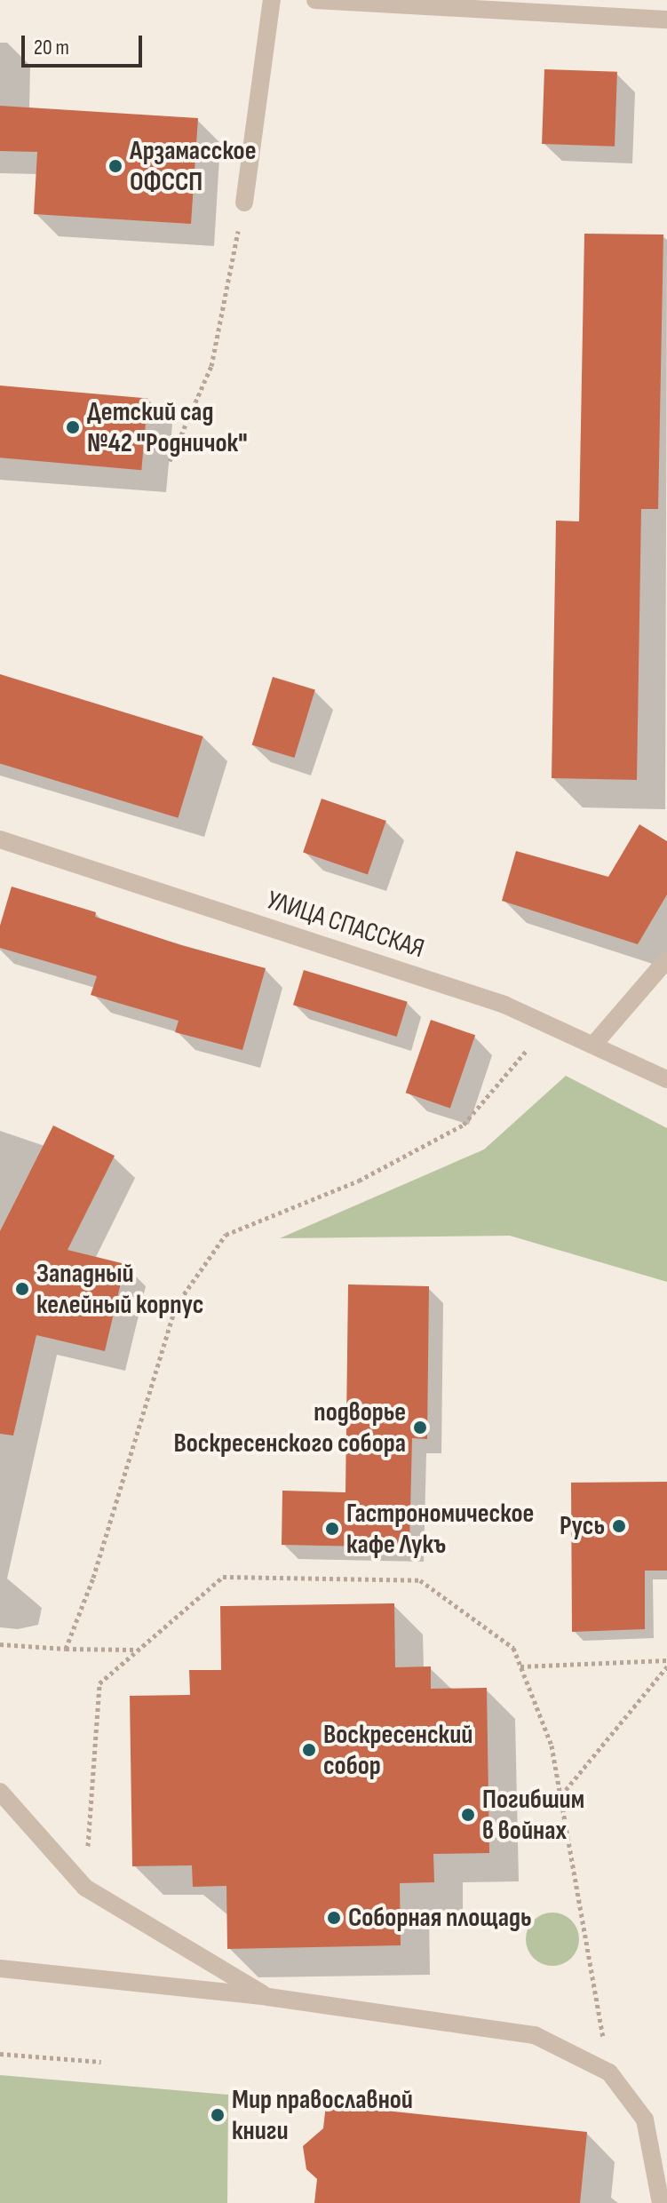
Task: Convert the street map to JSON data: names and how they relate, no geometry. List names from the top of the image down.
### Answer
{
  "streets": {
    "street": ["УЛИЦА СПАССКАЯ"]
  },
  "places": [
    "Арзамасское ОФССП",
    "Детский сад №42 \"Родничок\"",
    "Западный келейный корпус",
    "подворье Воскресенского собора",
    "Русь",
    "Гастрономическое кафе Лукъ",
    "Воскресенский собор",
    "Погибшим в войнах",
    "Соборная площадь",
    "Мир православной книги"
  ],
  "scale_bar": "20 m"
}
